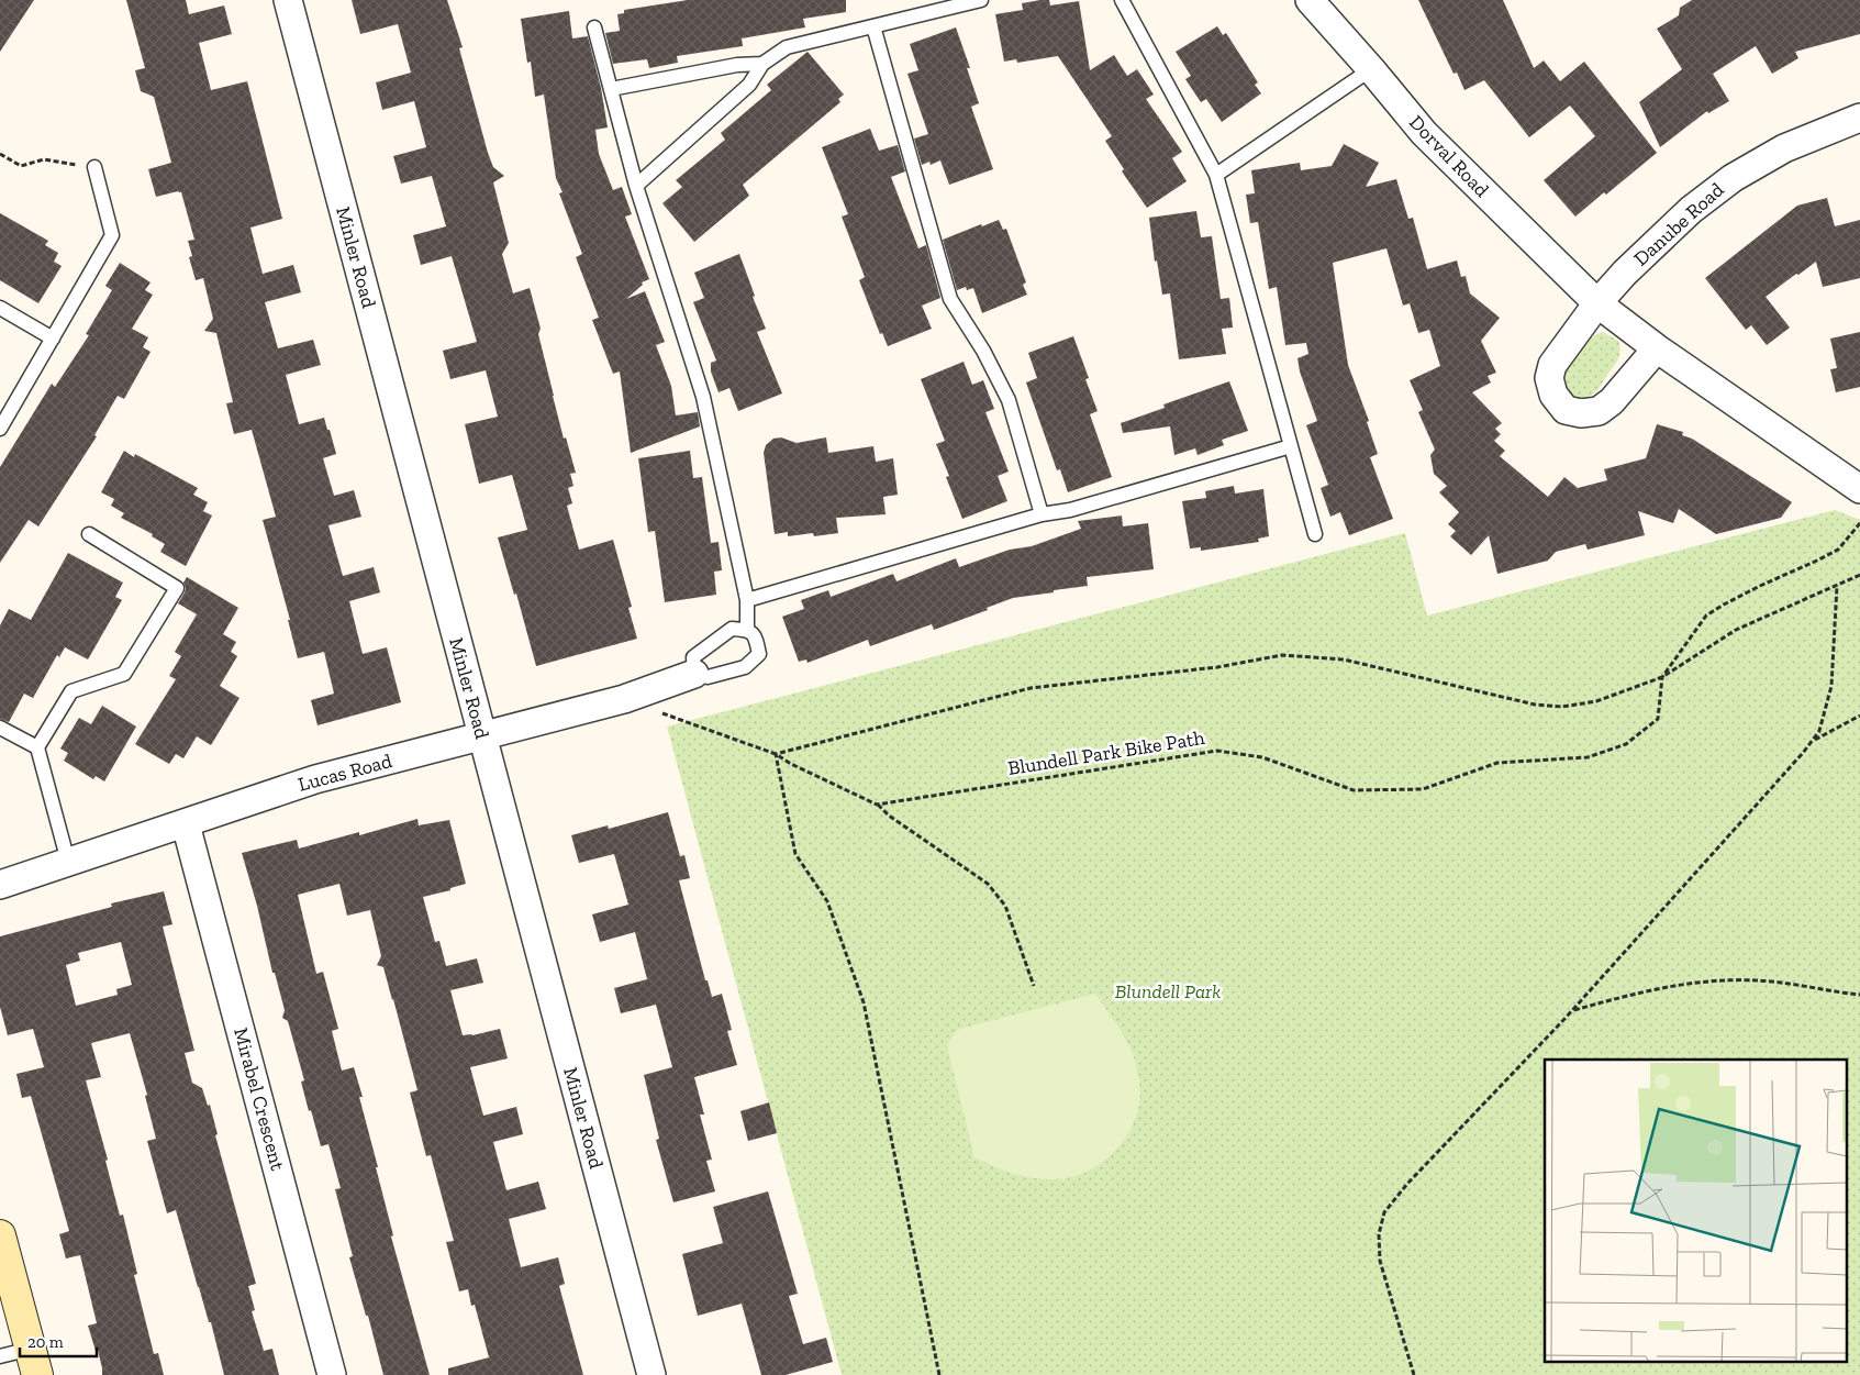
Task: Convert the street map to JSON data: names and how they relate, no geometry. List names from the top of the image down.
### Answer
{
  "streets": {
    "street": [
      "Dorval Road",
      "Danube Road",
      "Minler Road",
      "Lucas Road",
      "Mirabel Crescent"
    ],
    "path": ["Blundell Park Bike Path"]
  },
  "crossings": [
    ["Dorval Road", "Danube Road"],
    ["Minler Road", "Lucas Road"],
    ["Lucas Road", "Mirabel Crescent"]
  ],
  "parks": ["Blundell Park"],
  "scale_bar": "20 m"
}
